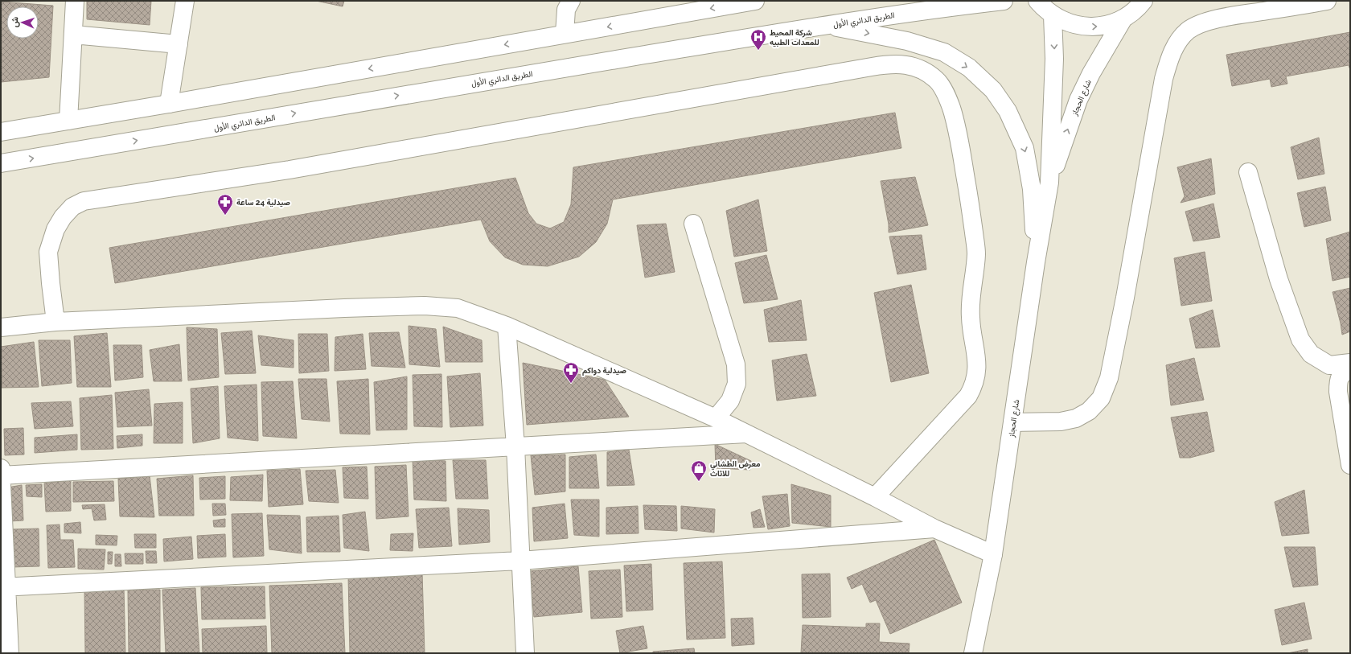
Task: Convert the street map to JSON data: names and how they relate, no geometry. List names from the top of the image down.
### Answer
{
  "streets": {
    "street": ["الطريق الدائري الأول", "شارع الحجاز"]
  },
  "places": {
    "hospital": ["شركة المحيط للمعدات الطبيه"],
    "pharmacy": ["صيدلية 24 ساعة", "صيدلية دواكم"],
    "shop": ["معرض الطشاني للاثاث"]
  },
  "north": "left"
}
